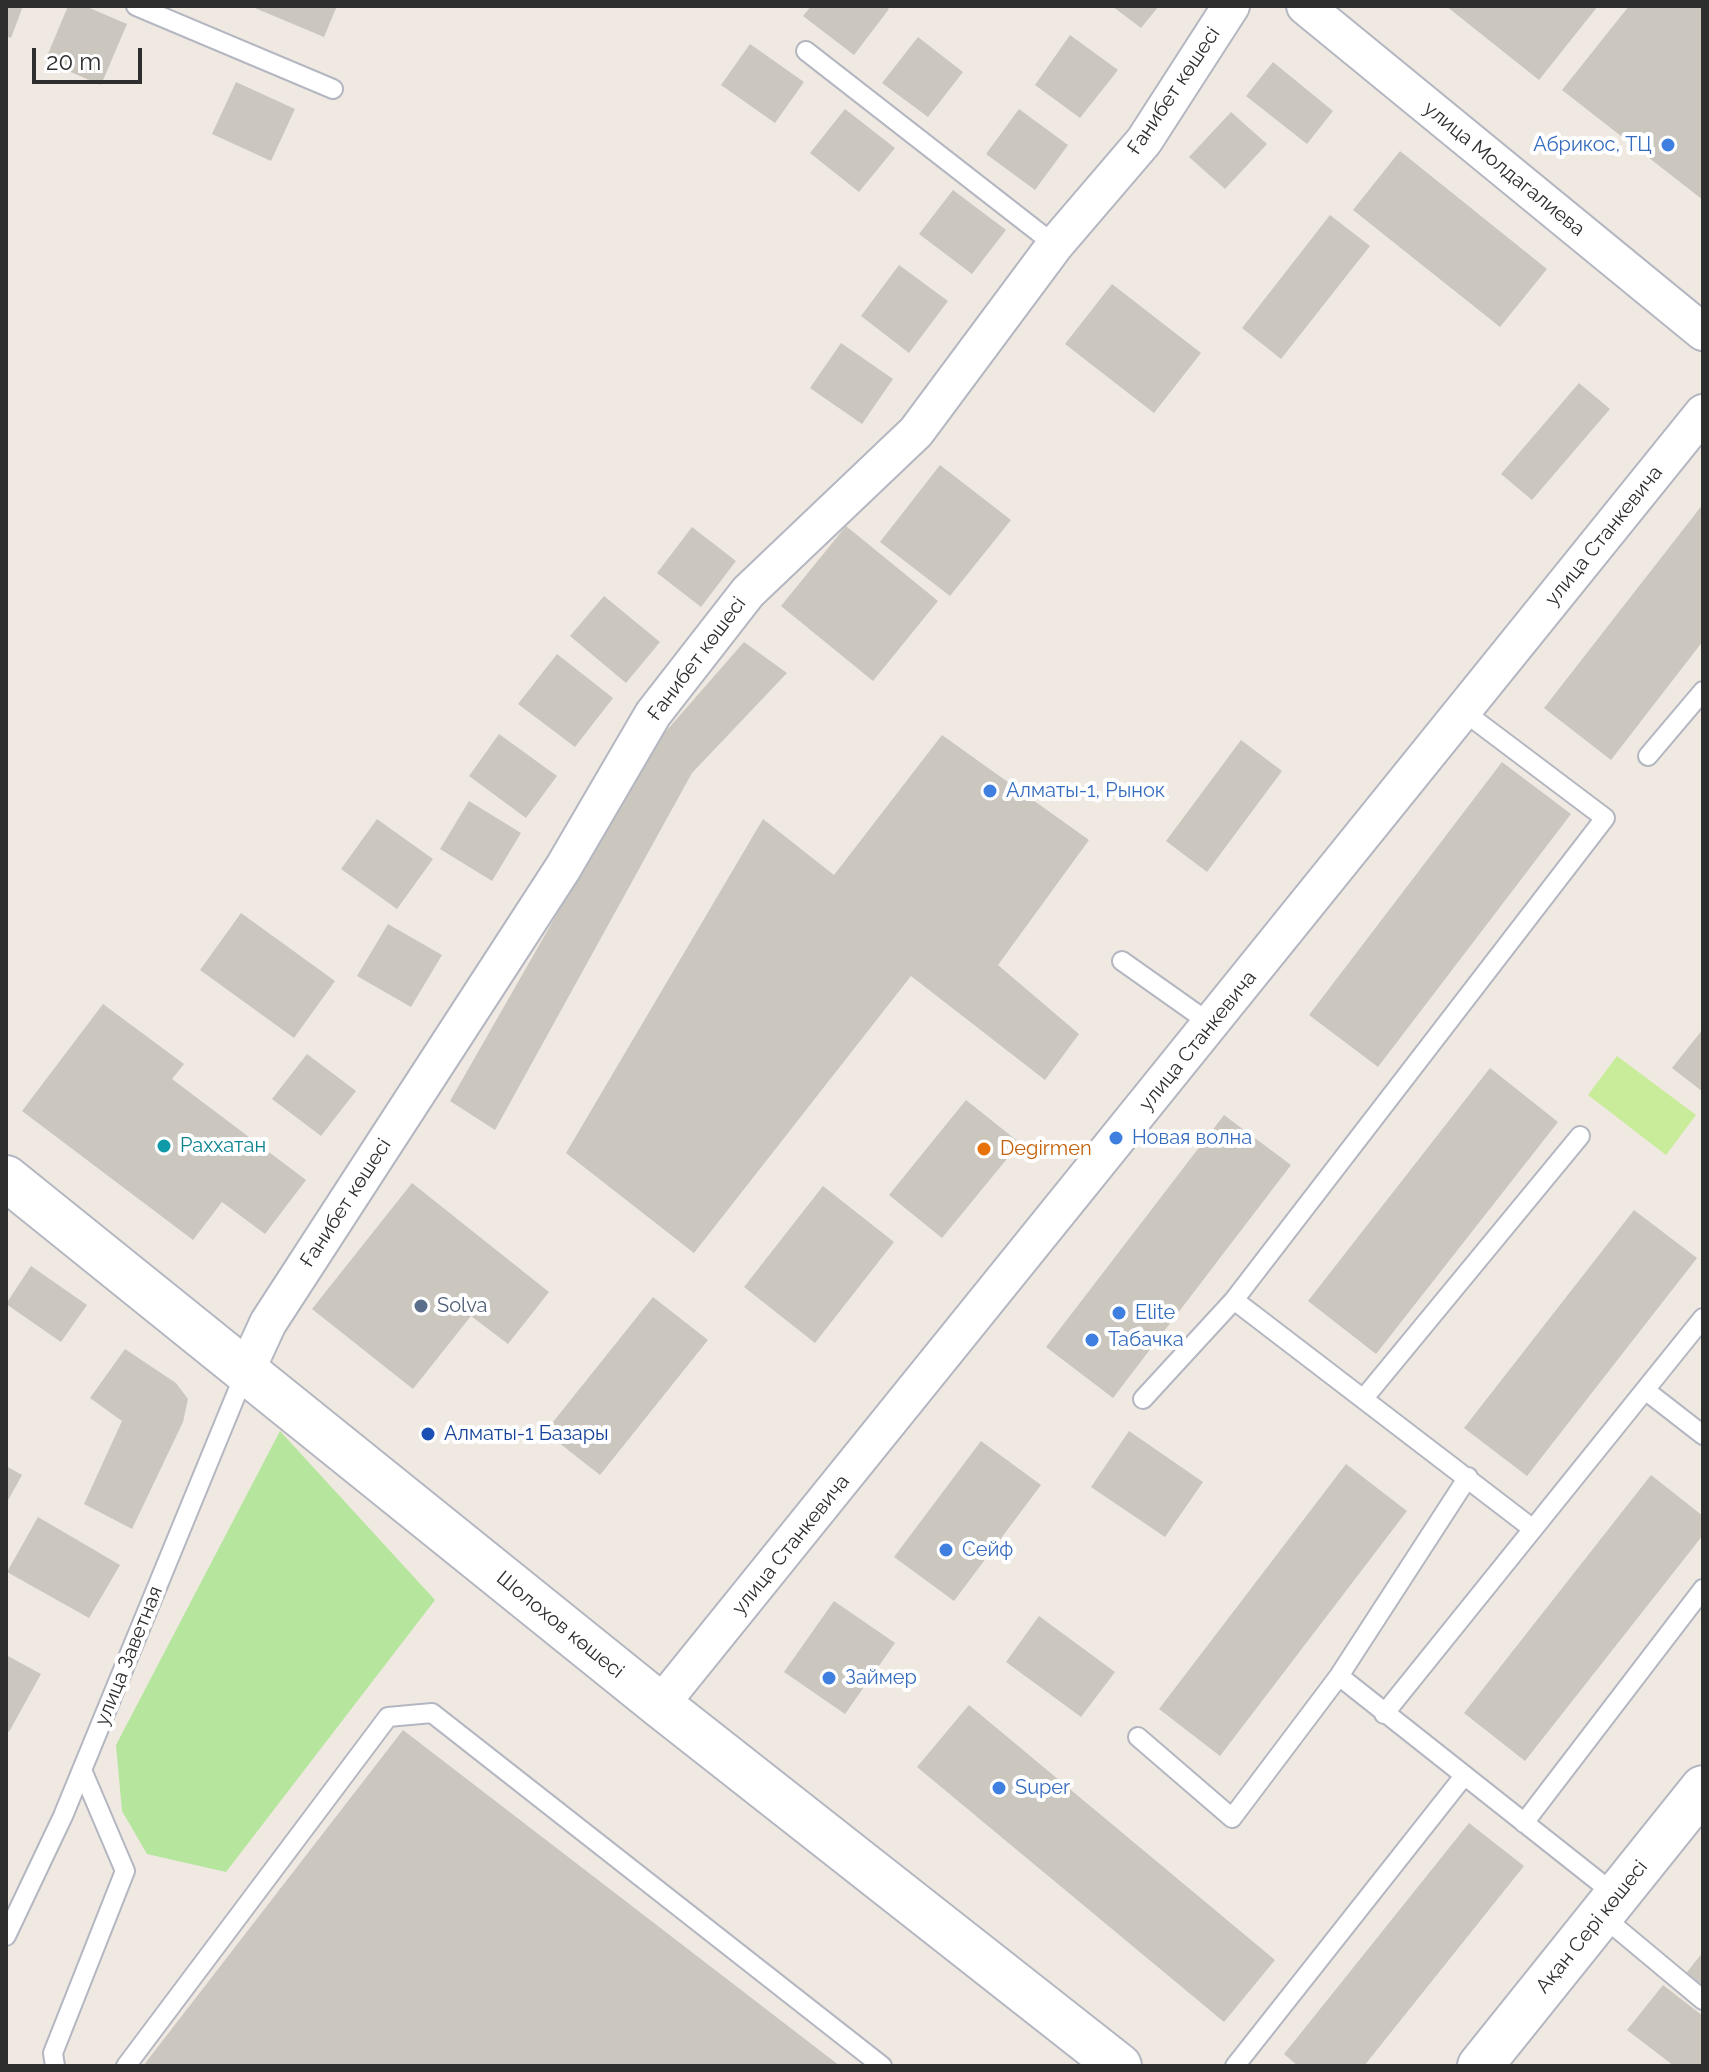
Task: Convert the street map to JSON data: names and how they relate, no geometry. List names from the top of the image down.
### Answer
{
  "streets": {
    "main road": ["Шолохов көшесі", "Ақан Сері көшесі"],
    "street": ["Ғанибет көшесі", "улица Молдагалиева", "улица Станкевича"],
    "lane": ["улица Заветная"]
  },
  "crossings": [
    ["Ғанибет көшесі", "Шолохов көшесі"],
    ["Ғанибет көшесі", "улица Заветная"],
    ["улица Станкевича", "Шолохов көшесі"],
    ["Шолохов көшесі", "улица Заветная"]
  ],
  "places": [
    "Абрикос, ТЦ",
    "Алматы-1, Рынок",
    "Новая волна",
    "Раххатан",
    "Degirmen",
    "Solva",
    "Elite",
    "Табачка",
    "Алматы-1 Базары",
    "Сейф",
    "Займер",
    "Super"
  ],
  "scale_bar": "20 m"
}
